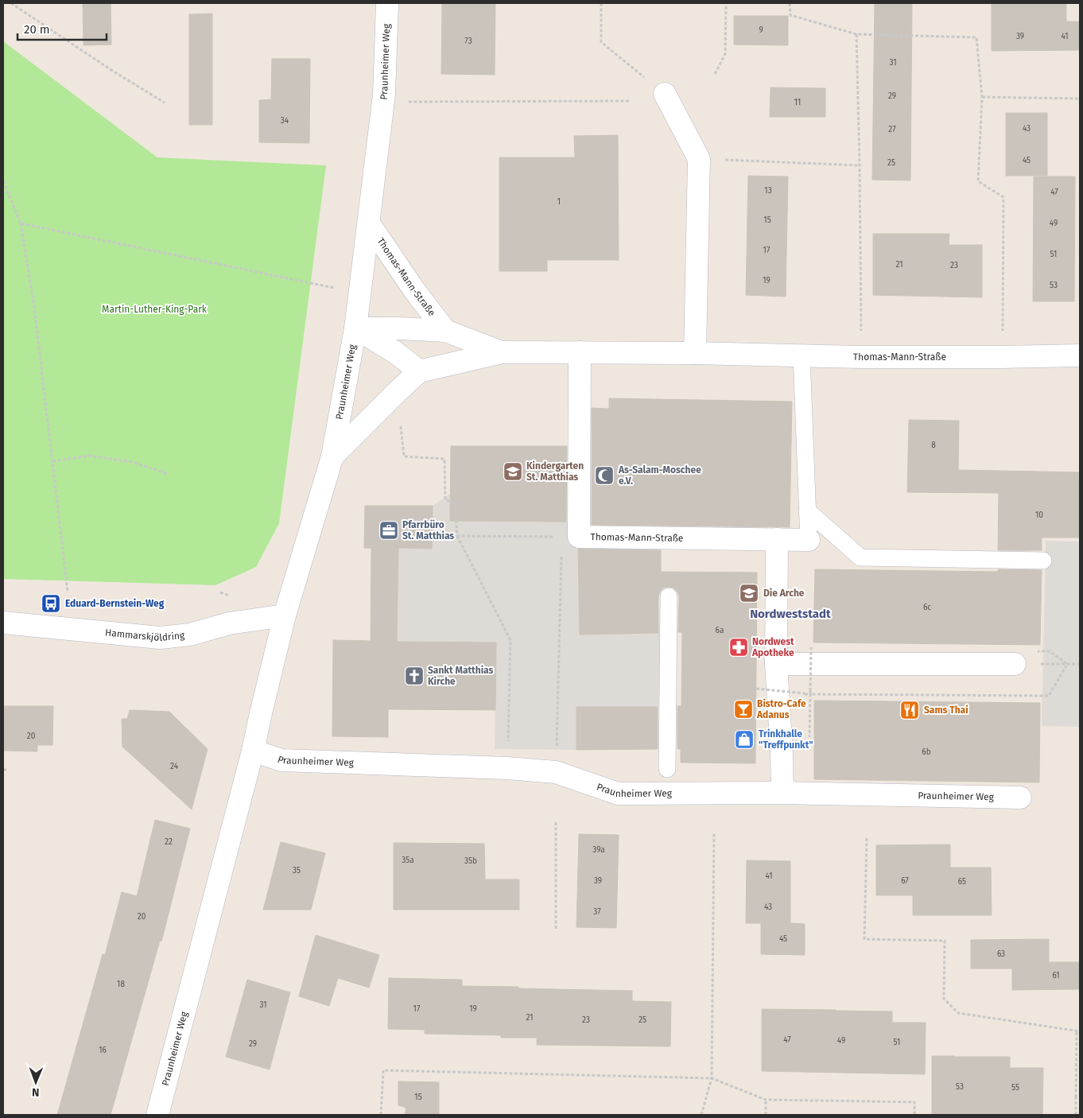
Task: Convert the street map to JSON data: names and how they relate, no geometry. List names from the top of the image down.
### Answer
{
  "streets": {
    "street": ["Praunheimer Weg", "Thomas-Mann-Straße", "Hammarskjöldring"]
  },
  "crossings": [
    ["Praunheimer Weg", "Thomas-Mann-Straße"],
    ["Praunheimer Weg", "Hammarskjöldring"]
  ],
  "districts": ["Nordweststadt"],
  "parks": ["Martin-Luther-King-Park"],
  "places": {
    "school or university": ["Kindergarten St. Matthias", "Die Arche"],
    "mosque": ["As-Salam-Moschee e.V."],
    "office": ["Pfarrbüro St. Matthias"],
    "bus stop": ["Eduard-Bernstein-Weg"],
    "pharmacy": ["Nordwest Apotheke"],
    "church": ["Sankt Matthias Kirche"],
    "bar": ["Bistro-Cafe Adanus"],
    "restaurant": ["Sams Thai"],
    "shop": ["Trinkhalle \"Treffpunkt\""]
  },
  "house_numbers": [
    "9",
    "39",
    "41",
    "73",
    "31",
    "29",
    "11",
    "34",
    "43",
    "27",
    "45",
    "25",
    "13",
    "47",
    "1",
    "15",
    "49",
    "17",
    "51",
    "21",
    "23",
    "19",
    "53",
    "8",
    "10",
    "6c",
    "6a",
    "20",
    "6b",
    "24",
    "22",
    "39a",
    "35a",
    "35b",
    "35",
    "41",
    "39",
    "67",
    "65",
    "43",
    "37",
    "20",
    "45",
    "63",
    "61",
    "18",
    "31",
    "17",
    "19",
    "21",
    "23",
    "25",
    "47",
    "49",
    "51",
    "29",
    "16",
    "53",
    "55",
    "15"
  ],
  "scale_bar": "20 m",
  "north": "bottom"
}
